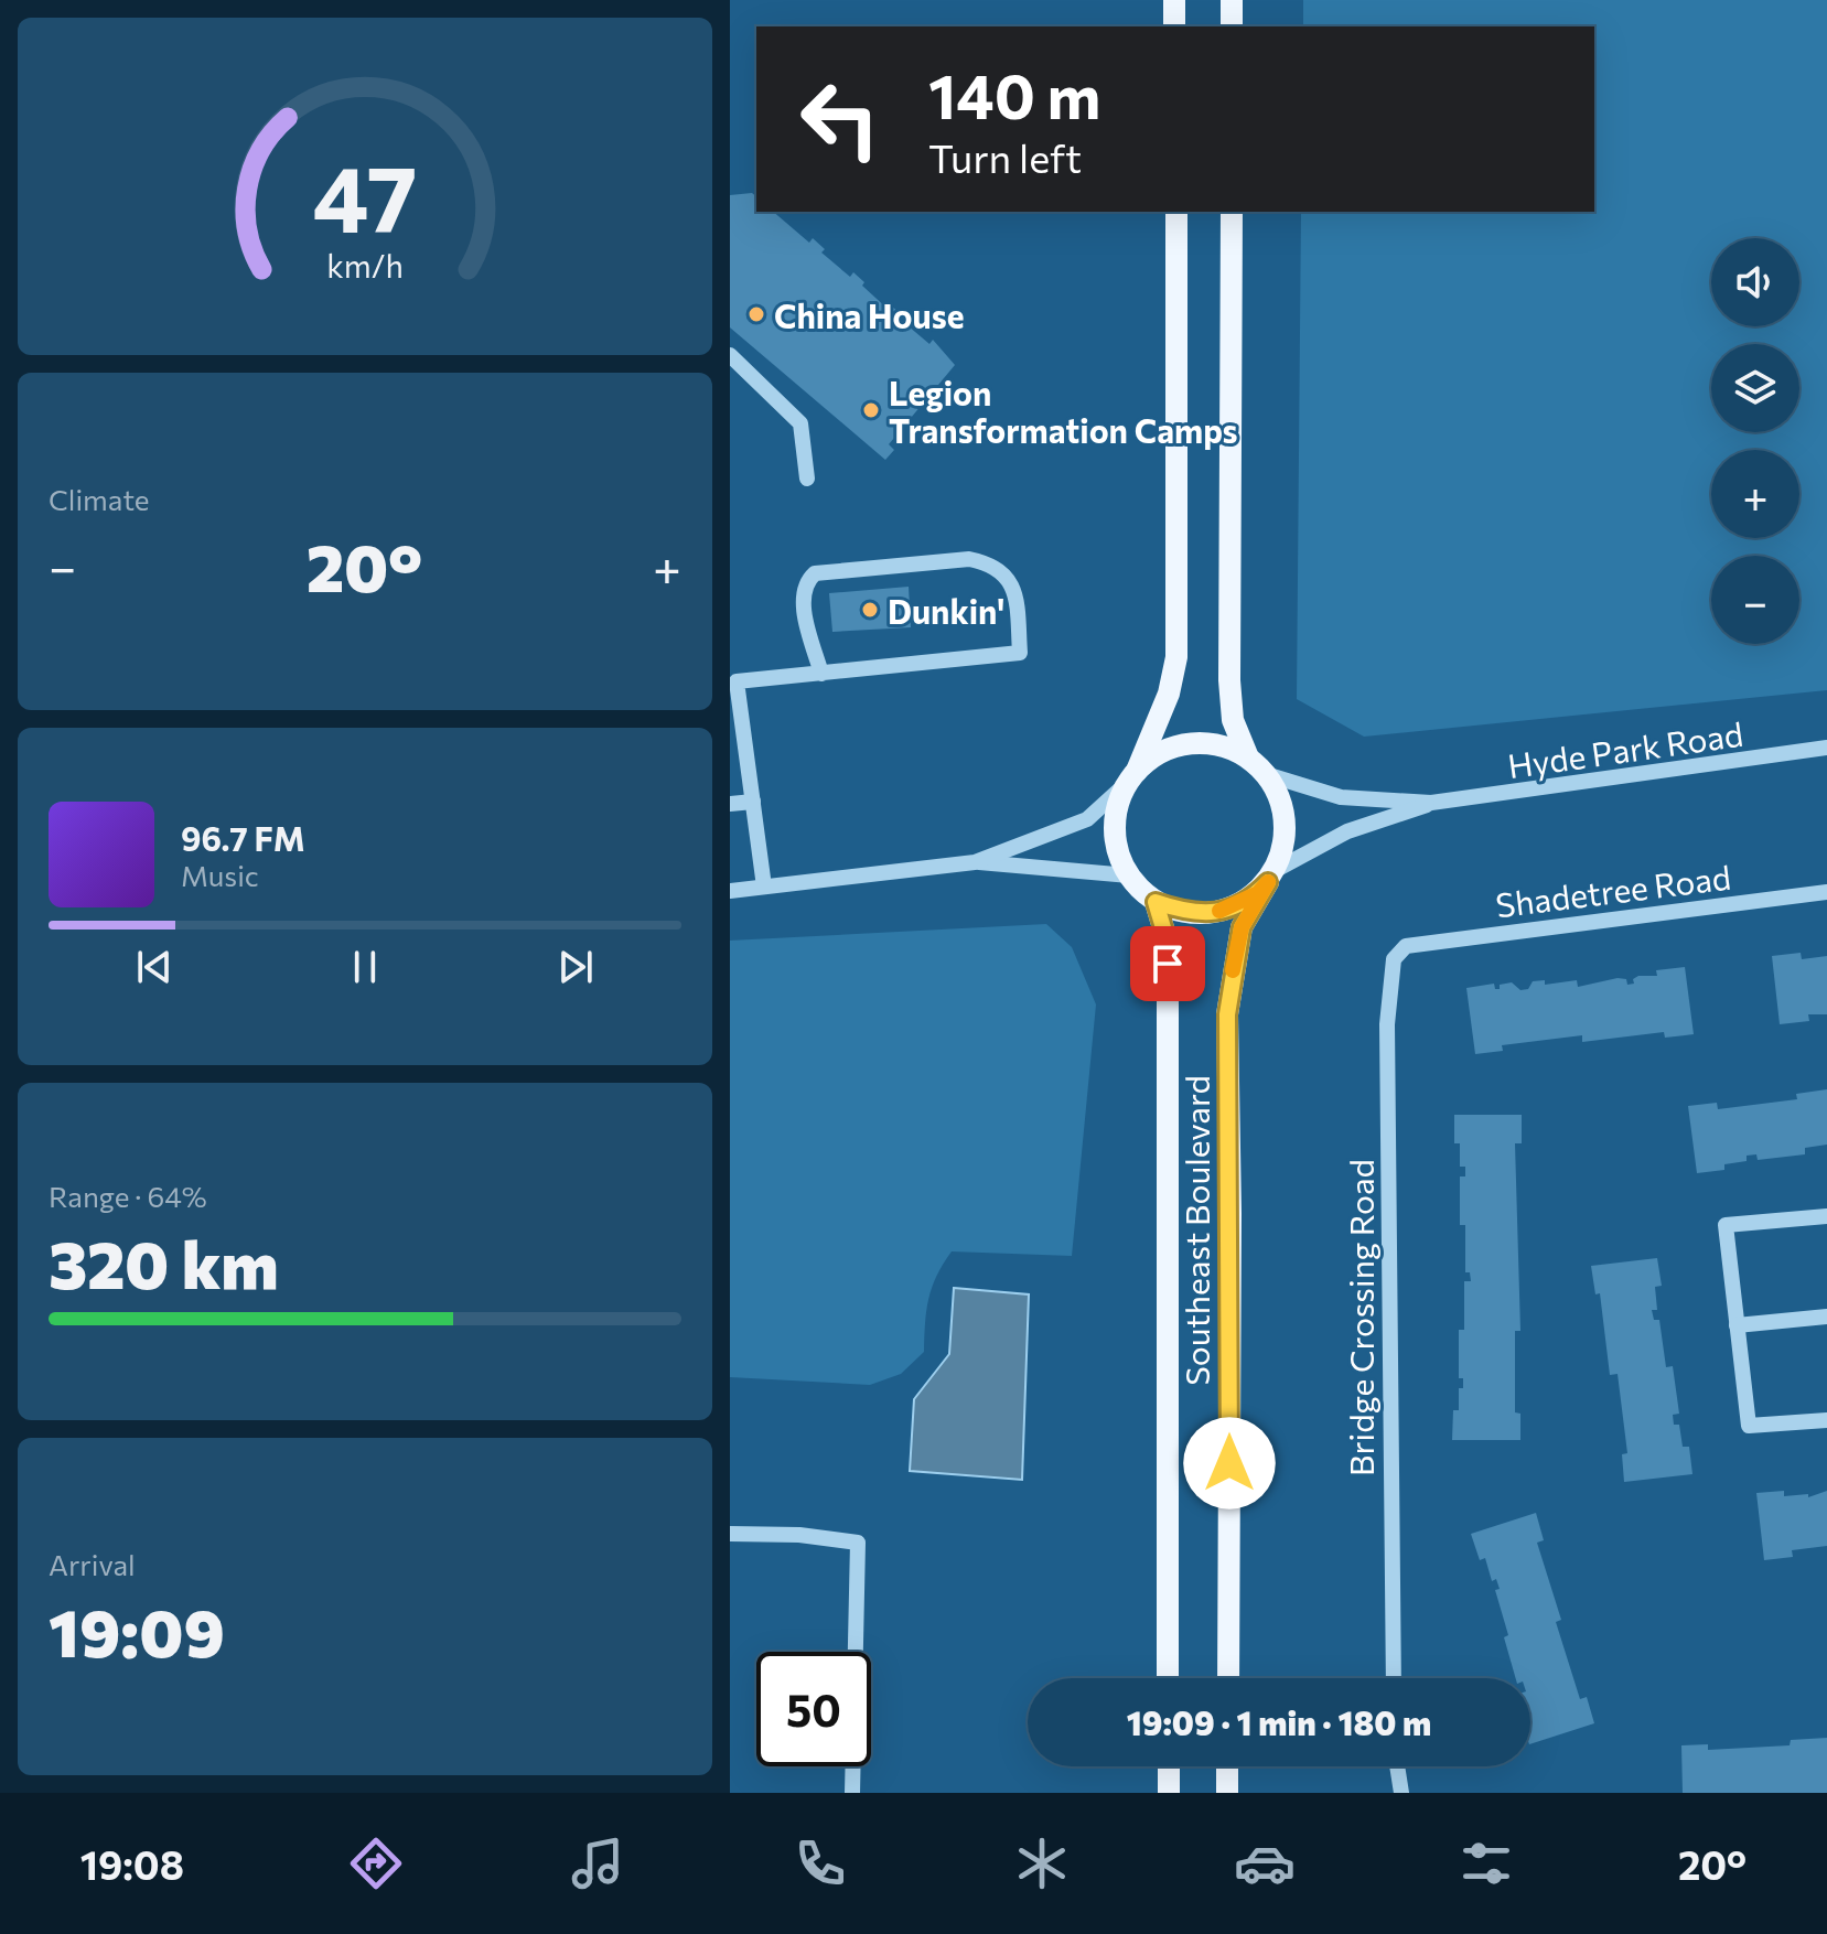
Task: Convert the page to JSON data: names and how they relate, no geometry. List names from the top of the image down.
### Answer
{
  "streets": {
    "main road": ["Southeast Boulevard"],
    "street": ["Hyde Park Road", "Shadetree Road", "Bridge Crossing Road"]
  },
  "crossings": [
    ["Hyde Park Road", "Southeast Boulevard"],
    ["Shadetree Road", "Bridge Crossing Road"]
  ],
  "places": ["China House", "Legion Transformation Camps", "Dunkin'"],
  "page": {
    "turn": ["140 m", "Turn left"],
    "map_buttons": ["+", "−"],
    "tile": [
      "Climate",
      ["Range · 64%", "320 km"],
      ["Arrival", "19:09"]
    ],
    "heat": ["−", "20°", "+"],
    "song": ["96.7 FM", "Music"],
    "limit": "50",
    "trip": "19:09 · 1 min · 180 m",
    "tabs": ["19:08", "20°"],
    "gauge": ["47", "km/h"]
  }
}
